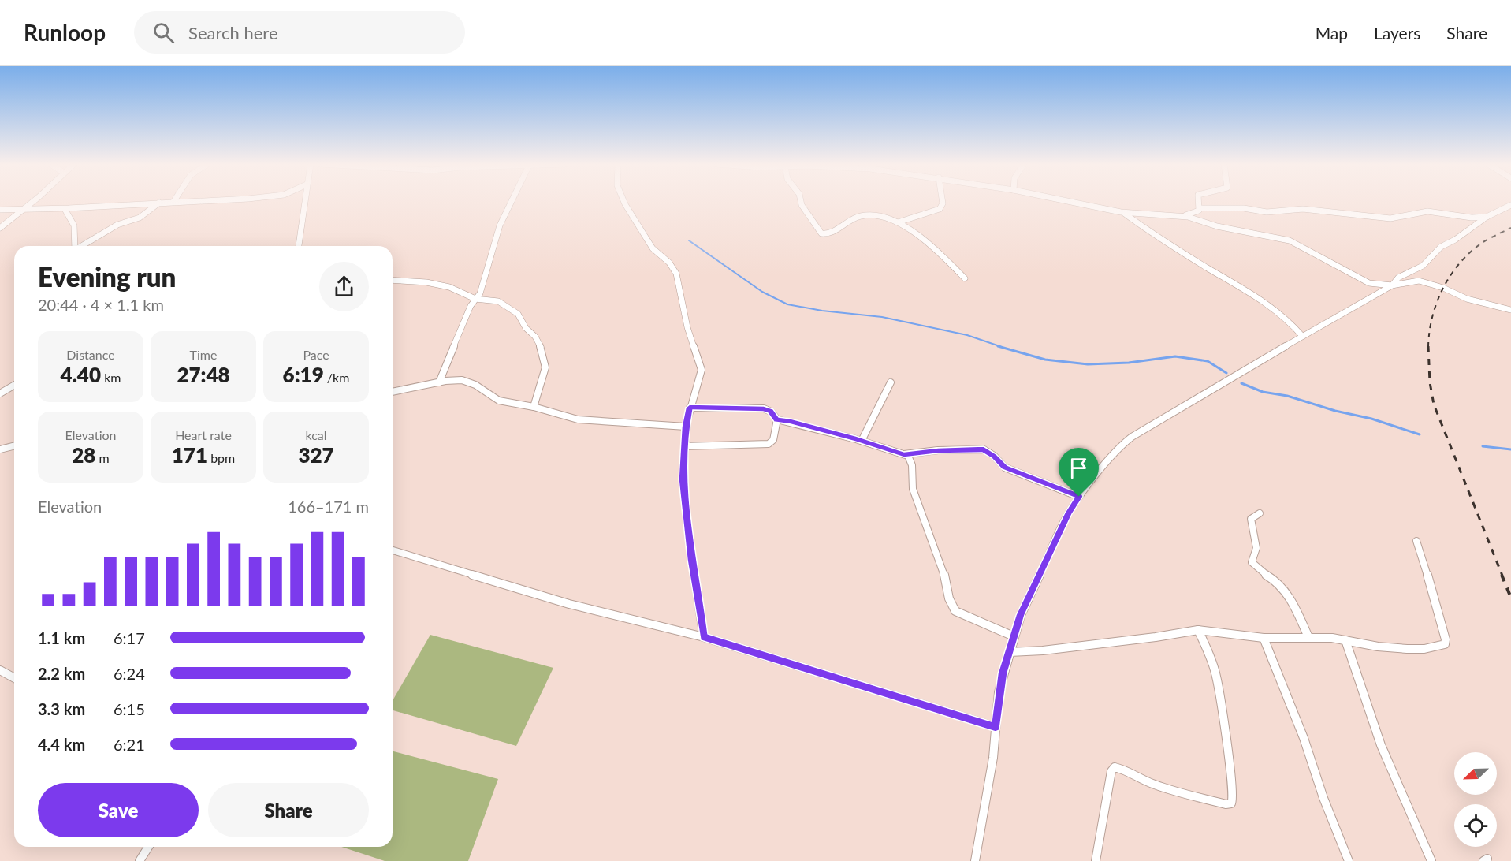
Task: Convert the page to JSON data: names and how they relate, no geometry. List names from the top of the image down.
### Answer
{
  "north": "bottom left",
  "page": {
    "header": "Runloop",
    "search": "Search here",
    "nav": ["Map", "Layers", "Share"],
    "heading": ["Evening run", "20:44 · 4 × 1.1 km"],
    "stats": [
      ["Distance", "4.40 km"],
      ["Time", "27:48"],
      ["Pace", "6:19 /km"],
      ["Elevation", "28 m"],
      ["Heart rate", "171 bpm"],
      ["kcal", "327"]
    ],
    "chart": ["Elevation", "166–171 m"],
    "list": [
      {
        "name": "1.1 km",
        "note": "6:17"
      },
      {
        "name": "2.2 km",
        "note": "6:24"
      },
      {
        "name": "3.3 km",
        "note": "6:15"
      },
      {
        "name": "4.4 km",
        "note": "6:21"
      }
    ],
    "buttons": ["Save", "Share"]
  }
}
